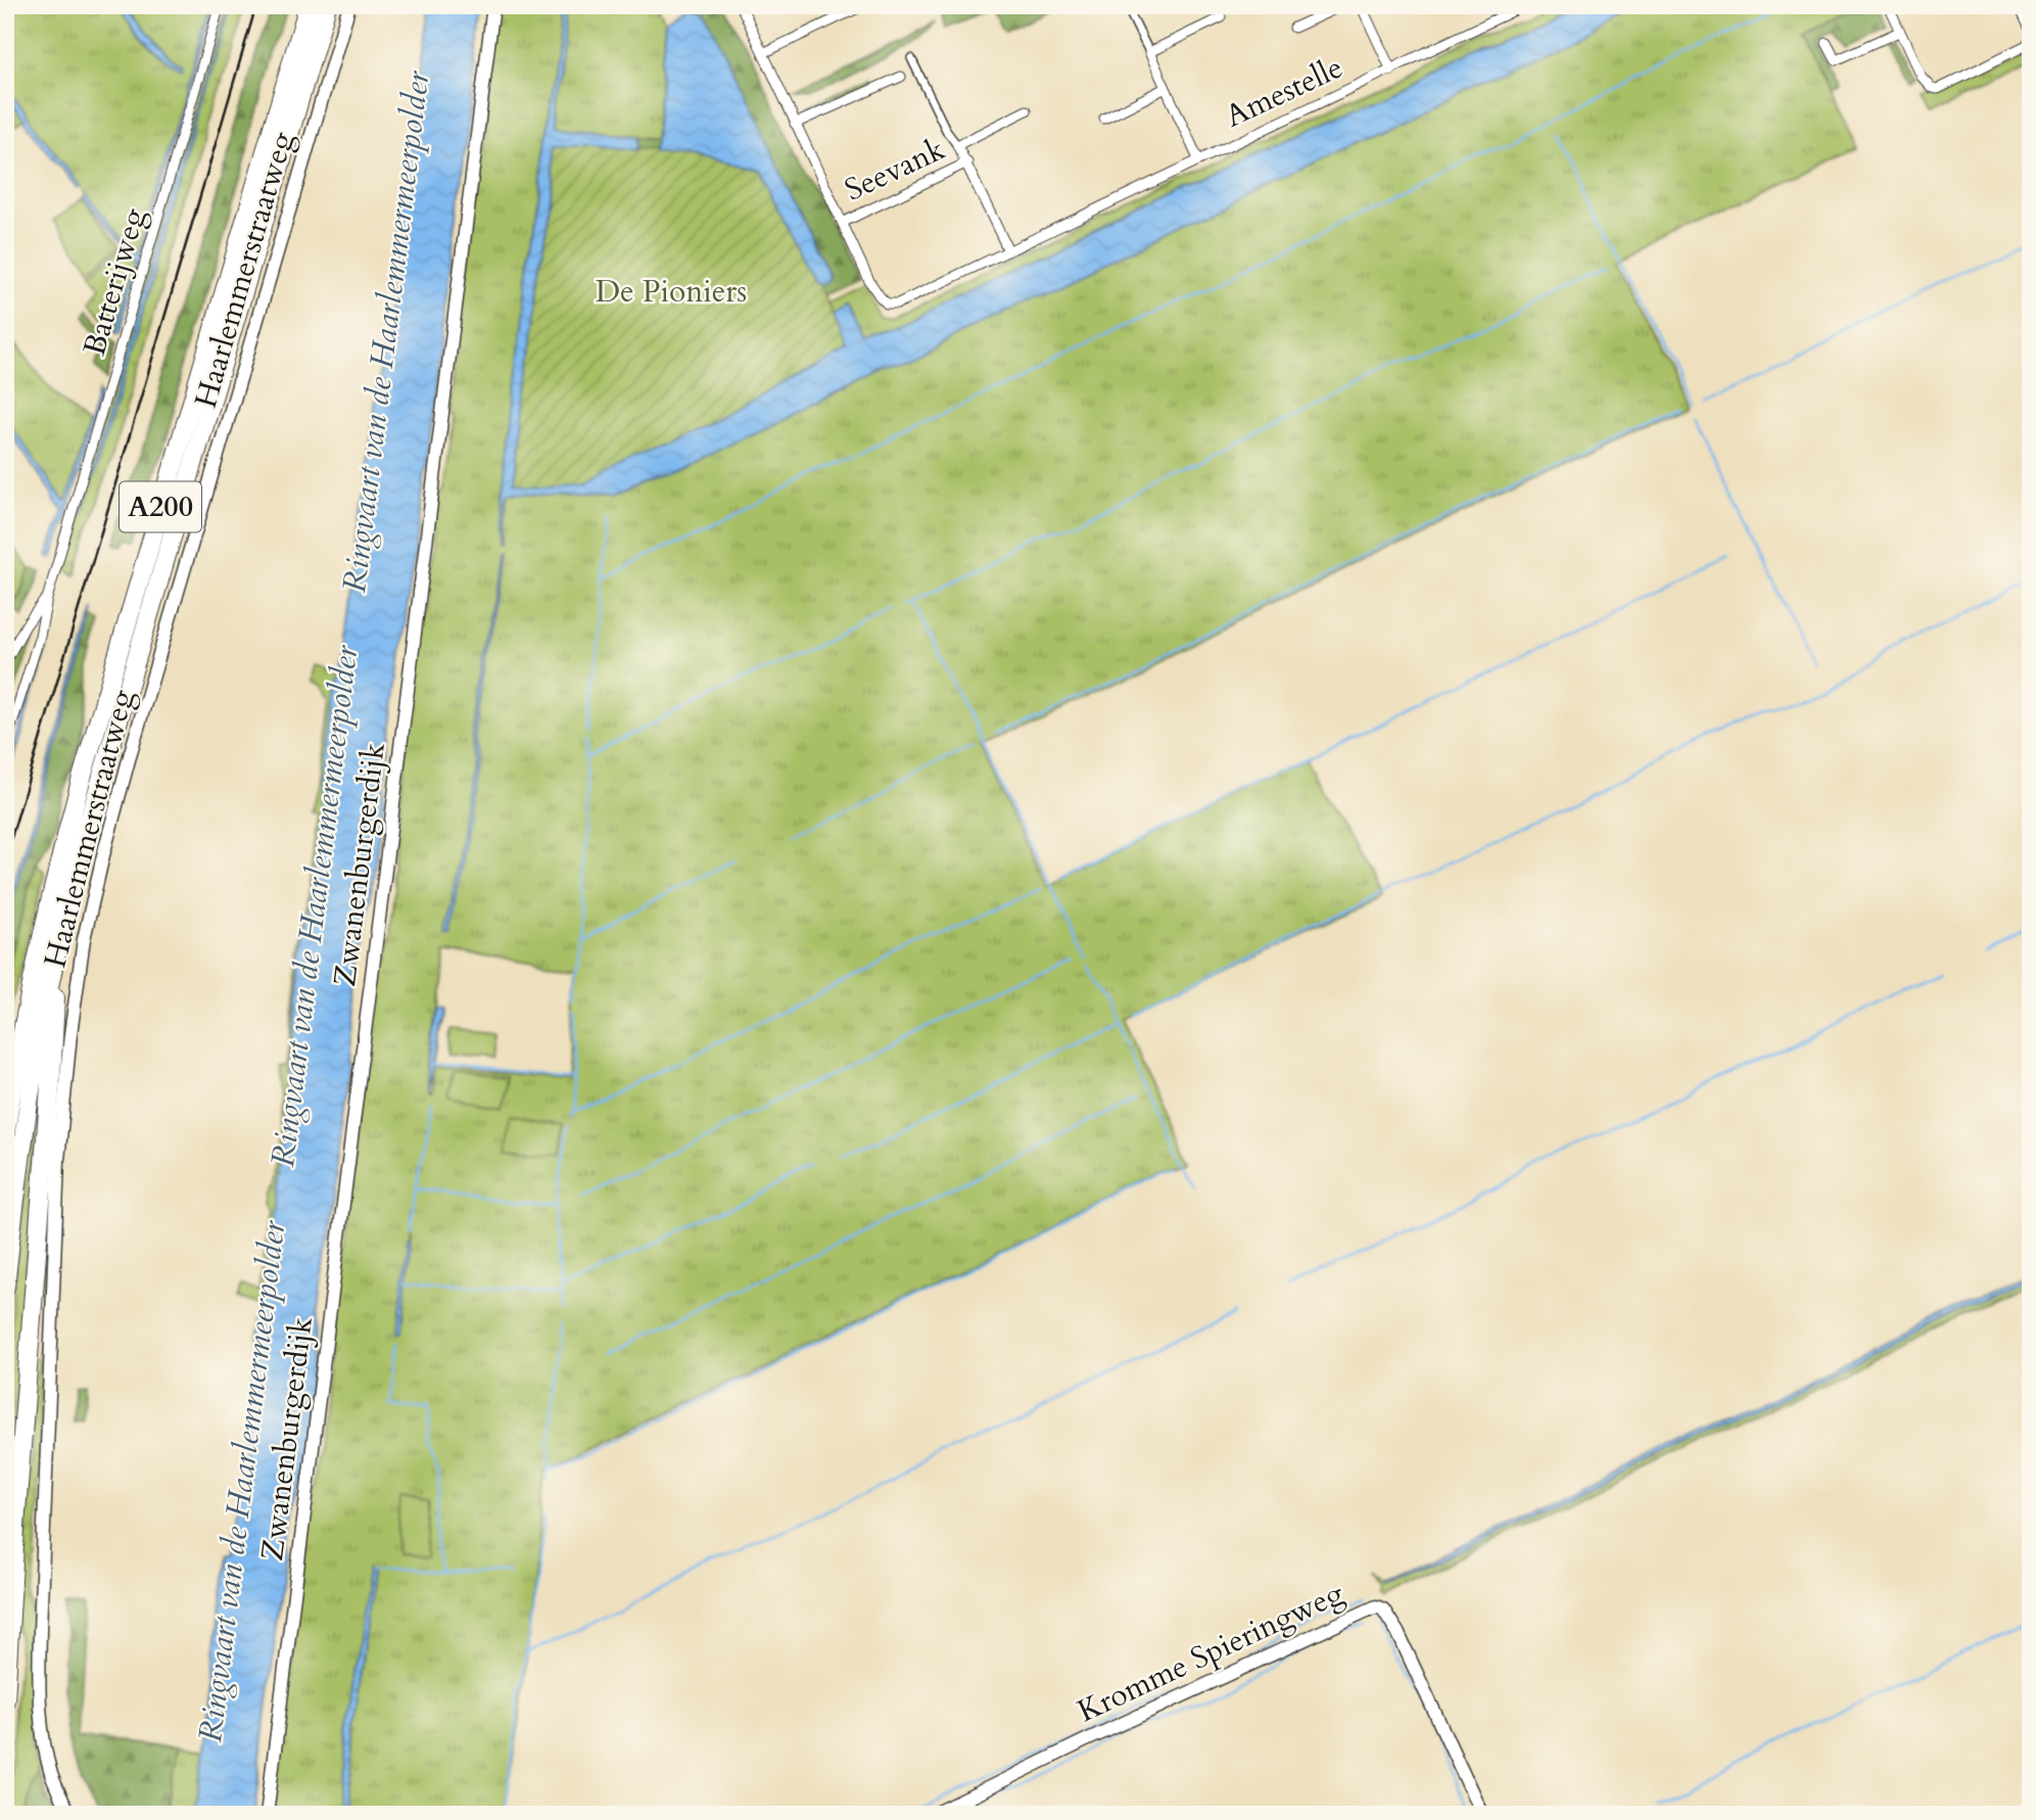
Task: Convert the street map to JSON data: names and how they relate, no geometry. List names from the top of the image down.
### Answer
{
  "streets": {
    "highway": ["A200"],
    "street": [
      "Amestelle",
      "Seevank",
      "Haarlemmerstraatweg",
      "Batterijweg",
      "Zwanenburgerdijk",
      "Kromme Spieringweg"
    ]
  },
  "crossings": [
    ["Amestelle", "Seevank"]
  ],
  "water": ["Ringvaart van de Haarlemmermeerpolder"],
  "parks": ["De Pioniers"]
}
